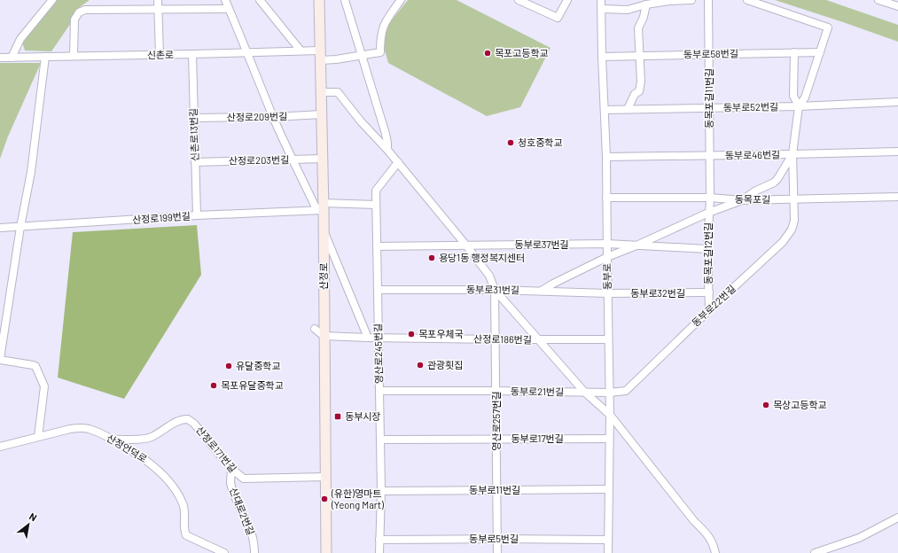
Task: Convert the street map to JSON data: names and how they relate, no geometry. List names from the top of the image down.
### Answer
{
  "streets": {
    "street": [
      "동부로58번길",
      "신촌로",
      "동목포길11번길",
      "동부로52번길",
      "산정로209번길",
      "신촌로13번길",
      "동부로46번길",
      "산정로203번길",
      "동목포길",
      "산정로199번길",
      "동부로37번길",
      "동목포길12번길",
      "산정로",
      "동부로",
      "동부로31번길",
      "동부로32번길",
      "동부로22번길",
      "산정로186번길",
      "영산로245번길",
      "동부로21번길",
      "영산로257번길",
      "동부로17번길",
      "산정언덕로",
      "산정로171번길",
      "동부로11번길",
      "산대로2번길",
      "동부로5번길"
    ]
  },
  "crossings": [
    ["동부로58번길", "동목포길11번길"],
    ["동부로58번길", "동부로"],
    ["신촌로", "신촌로13번길"],
    ["신촌로", "산정로"],
    ["동목포길11번길", "동부로52번길"],
    ["동목포길11번길", "동부로46번길"],
    ["동목포길11번길", "동목포길"],
    ["동목포길11번길", "동목포길12번길"],
    ["동부로52번길", "동부로"],
    ["산정로209번길", "신촌로13번길"],
    ["산정로209번길", "산정로"],
    ["신촌로13번길", "산정로203번길"],
    ["신촌로13번길", "산정로199번길"],
    ["동부로46번길", "동부로"],
    ["동부로46번길", "동부로22번길"],
    ["산정로203번길", "산정로"],
    ["동목포길", "동목포길12번길"],
    ["동목포길", "동부로"],
    ["동목포길", "동부로22번길"],
    ["산정로199번길", "산정로"],
    ["산정로199번길", "영산로245번길"],
    ["동부로37번길", "동목포길12번길"],
    ["동부로37번길", "동부로"],
    ["동부로37번길", "영산로245번길"],
    ["동목포길12번길", "동부로32번길"],
    ["동목포길12번길", "동부로22번길"],
    ["산정로", "산정로186번길"],
    ["산정로", "산정로171번길"],
    ["동부로", "동부로31번길"],
    ["동부로", "동부로32번길"],
    ["동부로", "동부로22번길"],
    ["동부로", "산정로186번길"],
    ["동부로", "동부로21번길"],
    ["동부로", "동부로17번길"],
    ["동부로", "동부로11번길"],
    ["동부로", "동부로5번길"],
    ["동부로31번길", "동부로32번길"],
    ["동부로31번길", "영산로245번길"],
    ["동부로31번길", "영산로257번길"],
    ["동부로22번길", "동부로21번길"],
    ["산정로186번길", "영산로245번길"],
    ["산정로186번길", "영산로257번길"],
    ["영산로245번길", "동부로21번길"],
    ["영산로245번길", "동부로17번길"],
    ["영산로245번길", "동부로11번길"],
    ["영산로245번길", "동부로5번길"],
    ["동부로21번길", "영산로257번길"],
    ["영산로257번길", "동부로17번길"],
    ["영산로257번길", "동부로11번길"],
    ["영산로257번길", "동부로5번길"],
    ["산정언덕로", "산정로171번길"],
    ["산정로171번길", "산대로2번길"]
  ],
  "places": {
    "other": [
      "목포고등학교",
      "청호중학교",
      "용당1동 행정복지센터",
      "목포우체국",
      "관광횟집",
      "유달중학교",
      "목포유달중학교",
      "목상고등학교",
      "(유한)영마트 (Yeong Mart)"
    ],
    "transit": ["동부시장"]
  },
  "north": "top right"
}
